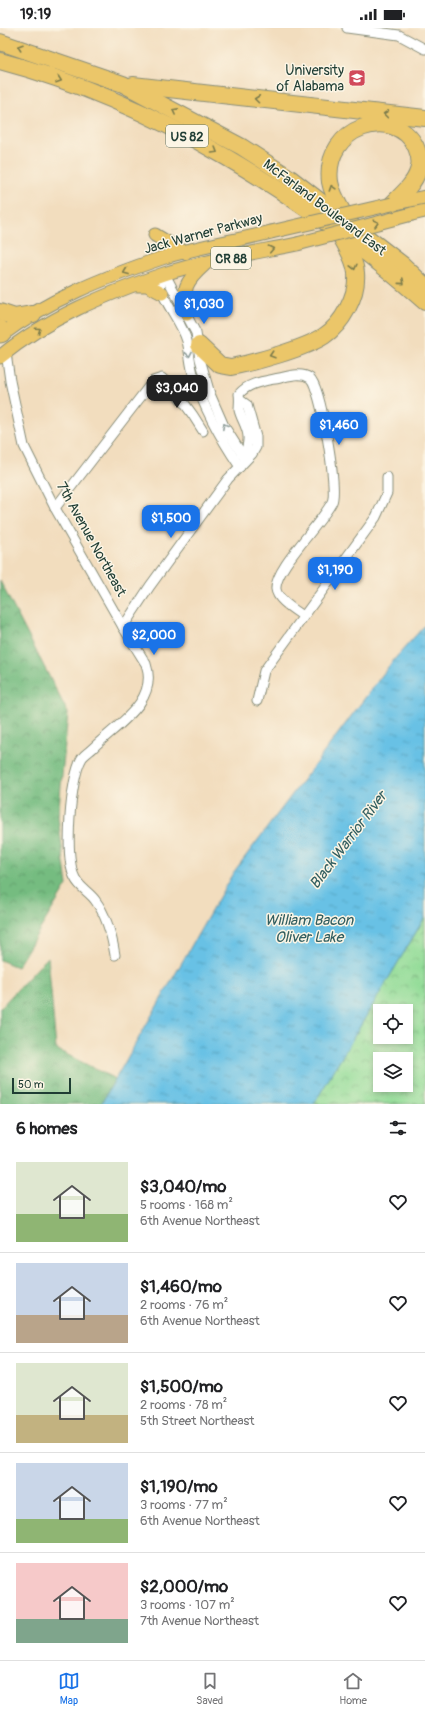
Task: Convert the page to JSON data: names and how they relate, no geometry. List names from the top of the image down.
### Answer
{
  "streets": {
    "highway": ["US 82", "McFarland Boulevard East"],
    "main road": ["Jack Warner Parkway", "CR 88", "7th Avenue Northeast"]
  },
  "crossings": [
    ["Jack Warner Parkway", "7th Avenue Northeast"],
    ["CR 88", "7th Avenue Northeast"]
  ],
  "water": ["Black Warrior River", "William Bacon Oliver Lake"],
  "places": {
    "school or university": ["University of Alabama"]
  },
  "scale_bar": "50 m",
  "page": {
    "status": "19:19",
    "price": [
      "$1,030",
      "$3,040",
      "$1,460",
      "$1,500",
      "$1,190",
      "$2,000"
    ],
    "scale": "50 m",
    "heading": "6 homes",
    "list": [
      {
        "name": "$3,040/mo",
        "note": "5 rooms · 168 m² · 6th Avenue Northeast"
      },
      {
        "name": "$1,460/mo",
        "note": "2 rooms · 76 m² · 6th Avenue Northeast"
      },
      {
        "name": "$1,500/mo",
        "note": "2 rooms · 78 m² · 5th Street Northeast"
      },
      {
        "name": "$1,190/mo",
        "note": "3 rooms · 77 m² · 6th Avenue Northeast"
      },
      {
        "name": "$2,000/mo",
        "note": "3 rooms · 107 m² · 7th Avenue Northeast"
      }
    ],
    "tabs": ["Map", "Saved", "Home"]
  }
}
